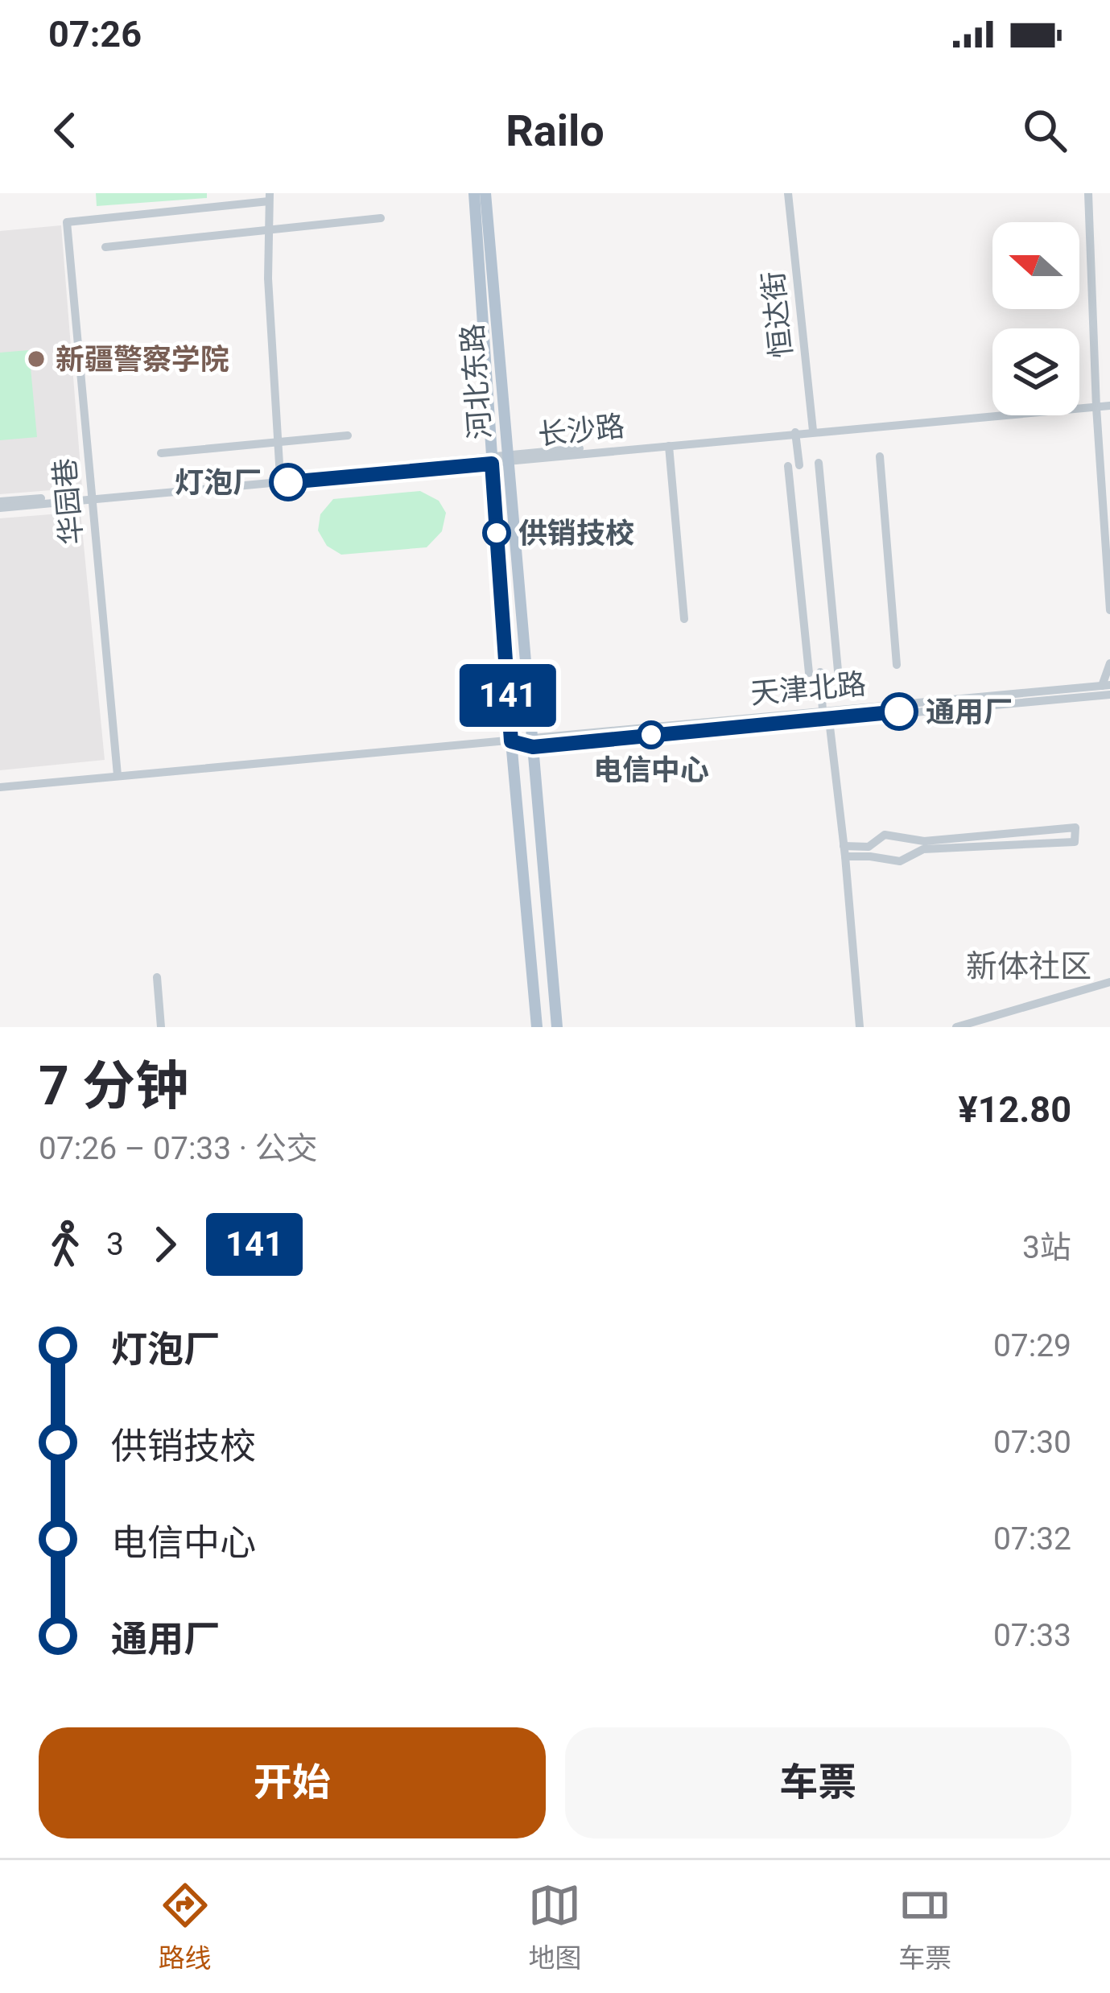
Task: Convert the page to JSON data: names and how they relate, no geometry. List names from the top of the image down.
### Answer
{
  "streets": {
    "main road": ["河北东路"],
    "street": [
      "恒达街",
      "长沙路",
      "华园巷",
      "天津北路"
    ]
  },
  "crossings": [
    ["恒达街", "长沙路"],
    ["河北东路", "长沙路"],
    ["河北东路", "天津北路"],
    ["长沙路", "华园巷"],
    ["华园巷", "天津北路"]
  ],
  "districts": ["新体社区"],
  "places": [
    "新疆警察学院",
    "灯泡厂",
    "供销技校",
    "通用厂",
    "电信中心"
  ],
  "lines": ["bus line 141"],
  "north": "left",
  "page": {
    "status": "07:26",
    "header": "Railo",
    "on_map": "141",
    "heading": ["7 分钟", "07:26 – 07:33 · 公交", "¥12.80"],
    "legs": ["3", "141", "3站"],
    "list": [
      {
        "name": "灯泡厂",
        "value": "07:29"
      },
      {
        "name": "供销技校",
        "value": "07:30"
      },
      {
        "name": "电信中心",
        "value": "07:32"
      },
      {
        "name": "通用厂",
        "value": "07:33"
      }
    ],
    "buttons": ["开始", "车票"],
    "tabs": ["路线", "地图", "车票"]
  }
}
